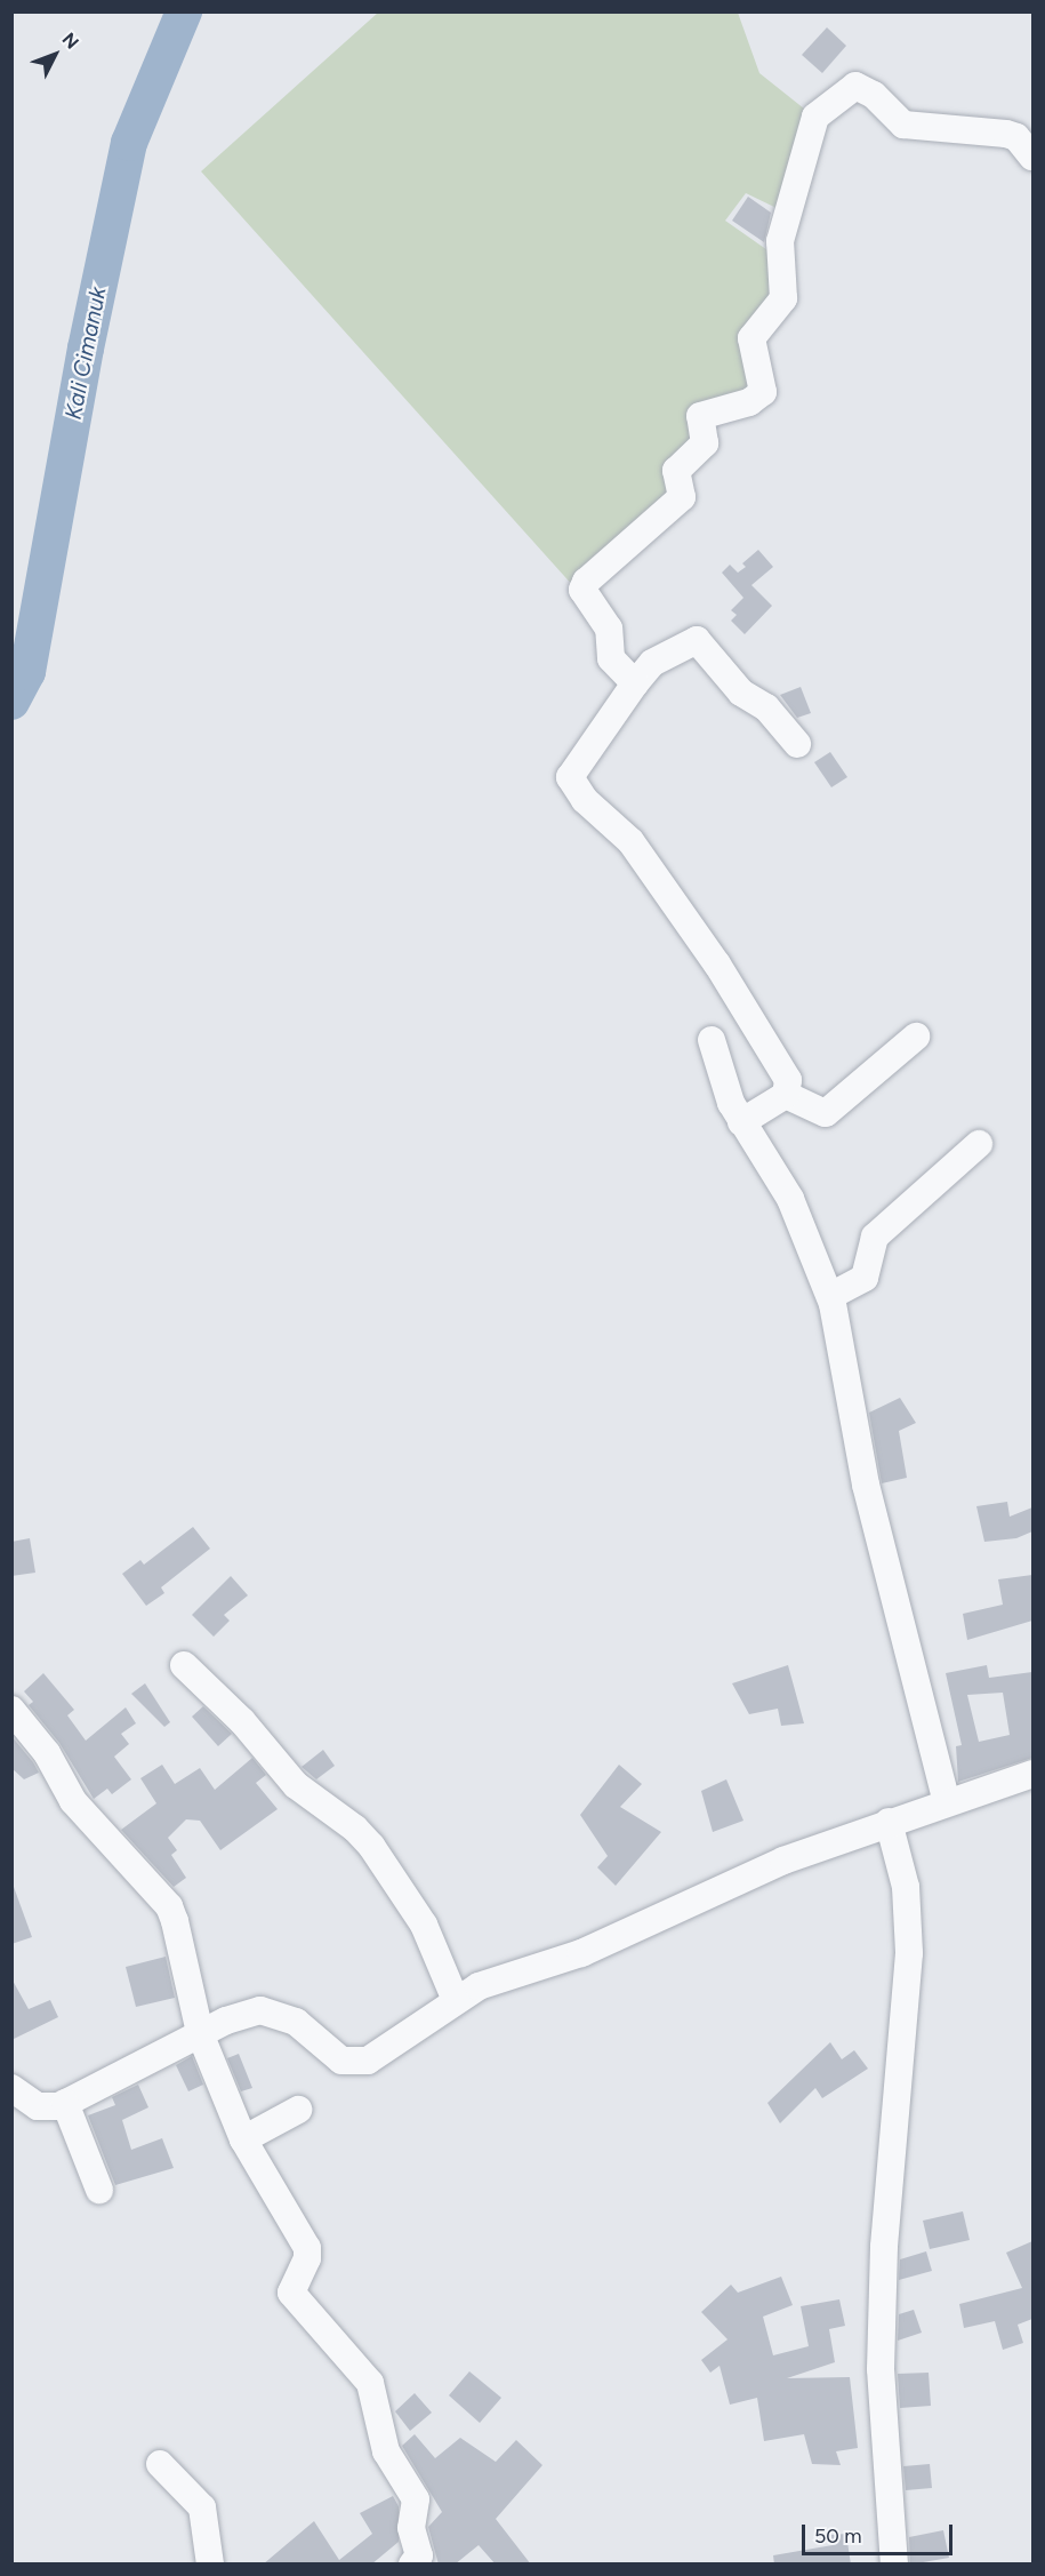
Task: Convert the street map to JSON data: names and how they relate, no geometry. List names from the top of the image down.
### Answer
{
  "water": ["Kali Cimanuk"],
  "scale_bar": "50 m",
  "north": "top right"
}
